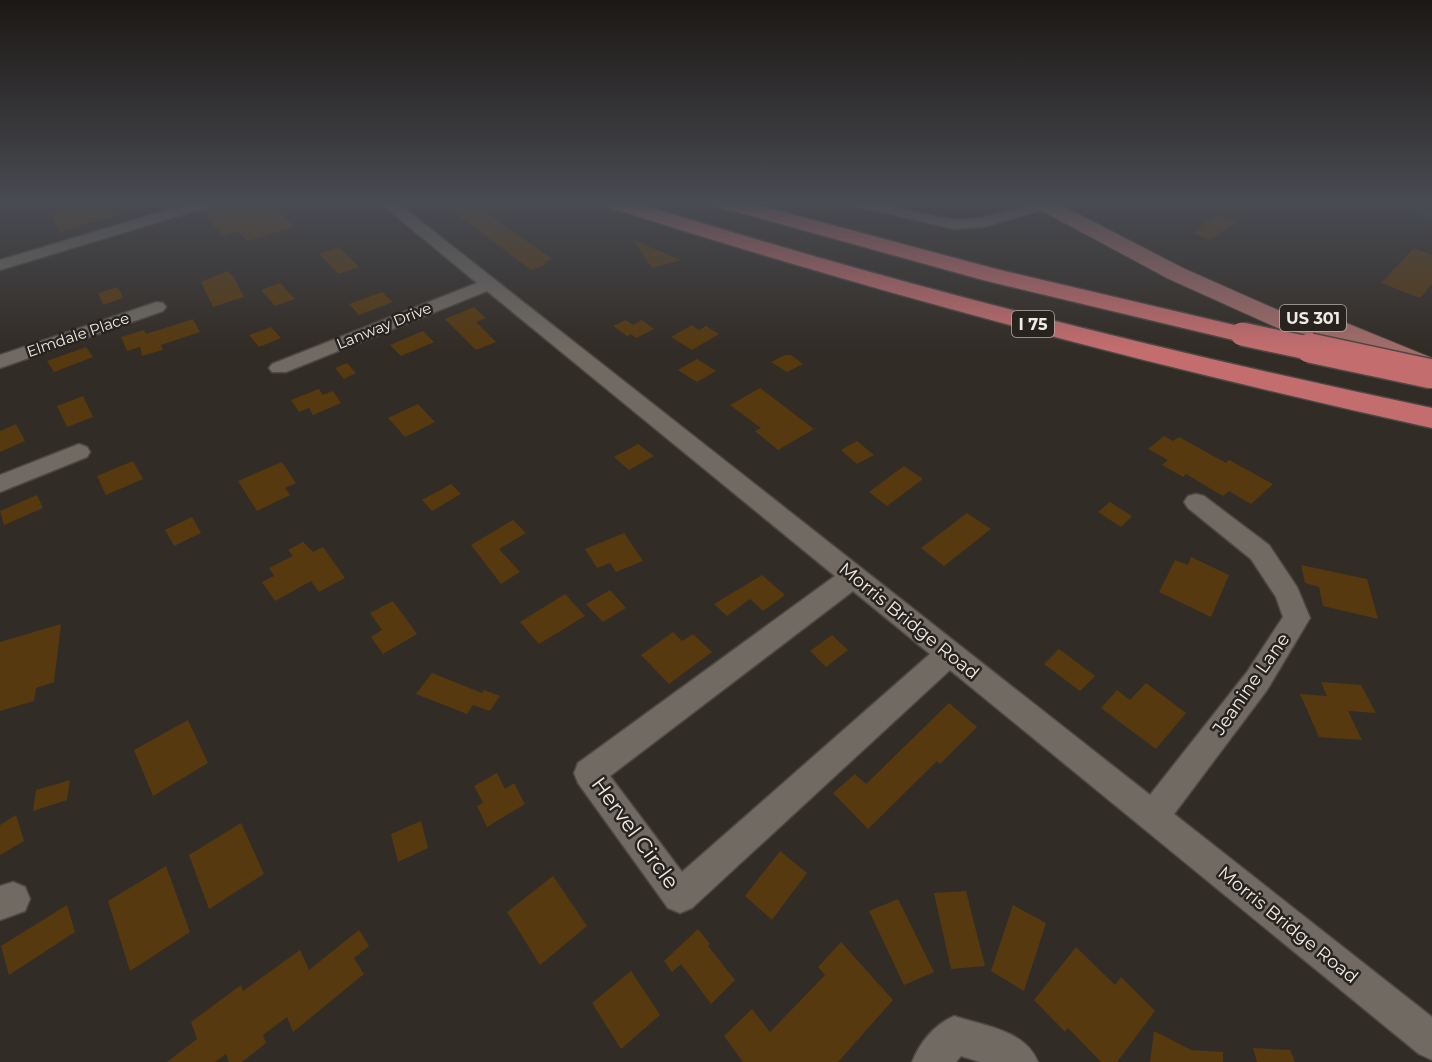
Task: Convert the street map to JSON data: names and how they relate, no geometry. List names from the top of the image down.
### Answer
{
  "streets": {
    "highway": ["I 75"],
    "main road": ["US 301"],
    "street": [
      "Lanway Drive",
      "Elmdale Place",
      "Morris Bridge Road",
      "Jeanine Lane",
      "Hervel Circle"
    ]
  },
  "crossings": [
    ["Lanway Drive", "Morris Bridge Road"],
    ["Morris Bridge Road", "Jeanine Lane"],
    ["Morris Bridge Road", "Hervel Circle"]
  ]
}
